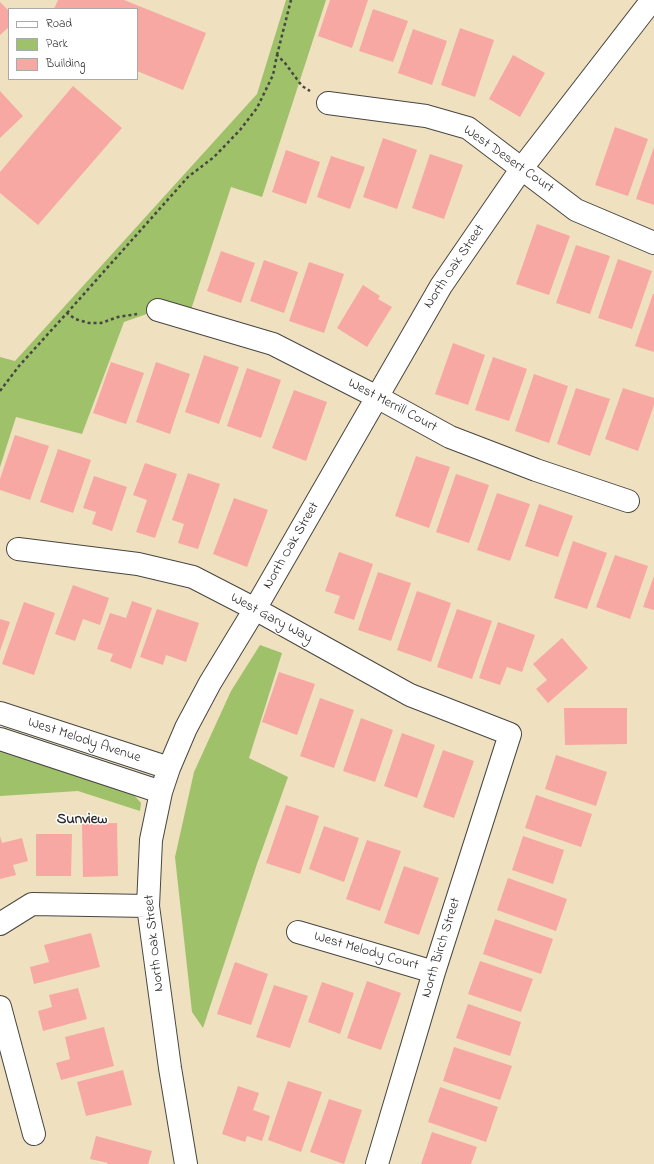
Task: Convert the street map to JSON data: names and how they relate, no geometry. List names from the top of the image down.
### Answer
{
  "streets": {
    "street": [
      "West Desert Court",
      "North Oak Street",
      "West Merrill Court",
      "West Gary Way",
      "West Melody Avenue",
      "North Birch Street",
      "West Melody Court"
    ]
  },
  "crossings": [
    ["West Desert Court", "North Oak Street"],
    ["North Oak Street", "West Merrill Court"],
    ["North Oak Street", "West Gary Way"],
    ["North Oak Street", "West Melody Avenue"],
    ["West Gary Way", "North Birch Street"],
    ["North Birch Street", "West Melody Court"]
  ],
  "districts": ["Sunview"],
  "legend": ["Road", "Park", "Building"]
}
